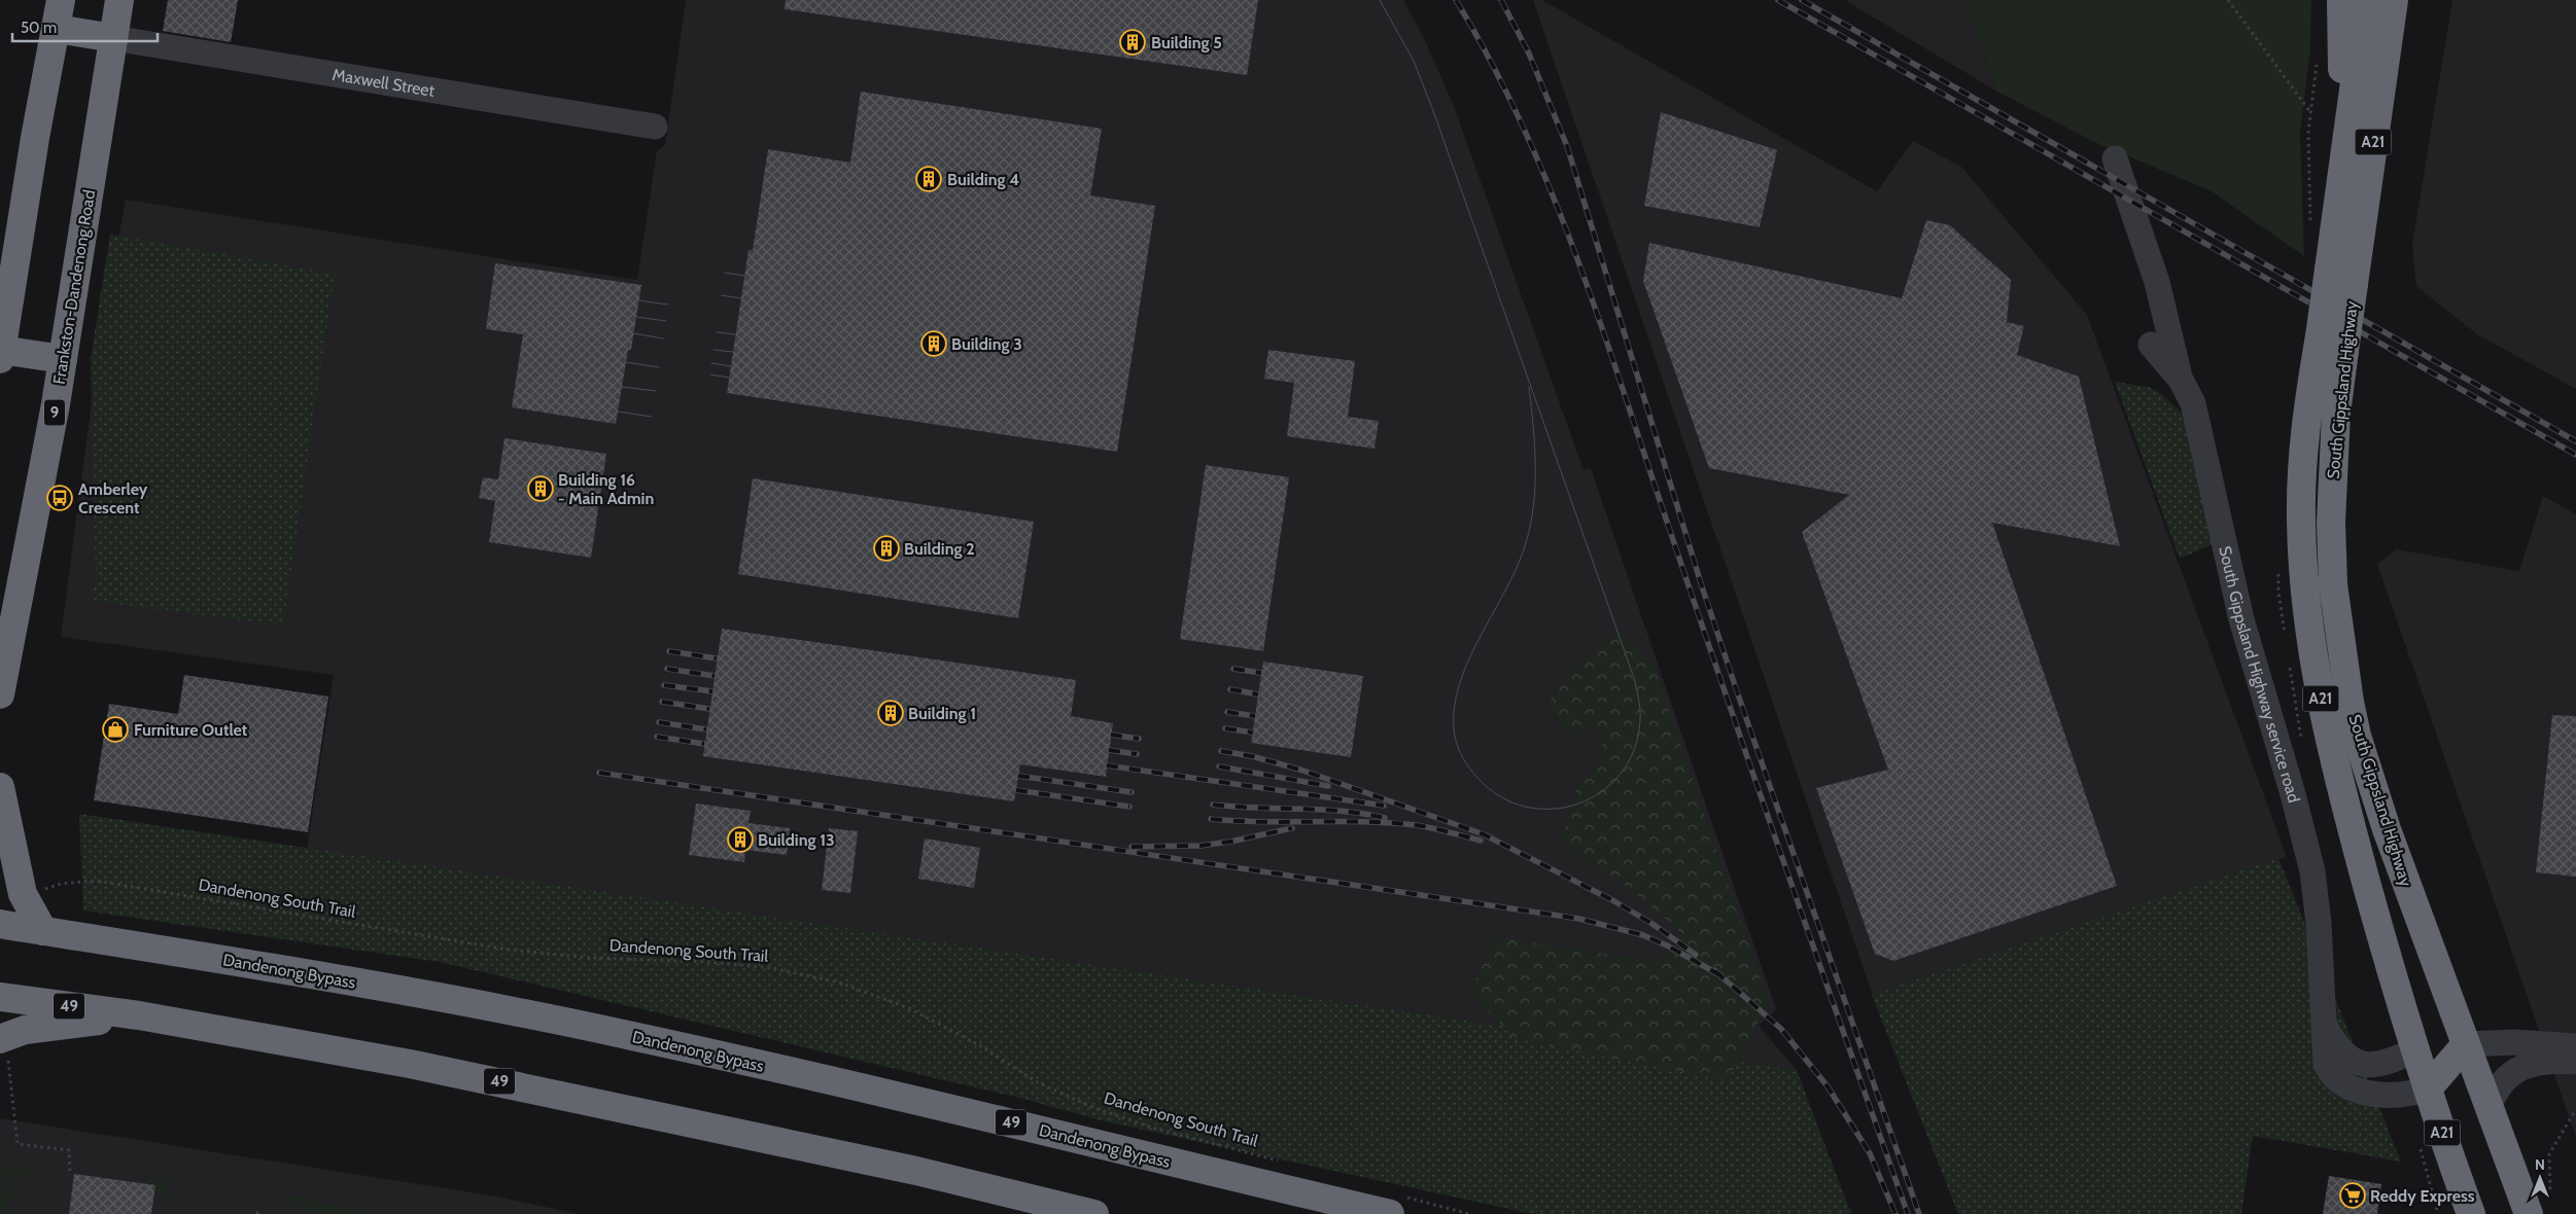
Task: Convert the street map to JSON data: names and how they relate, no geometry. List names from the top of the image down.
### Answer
{
  "streets": {
    "highway": [
      "A21",
      "Frankston-Dandenong Road",
      "South Gippsland Highway",
      "9",
      "Dandenong Bypass",
      "49"
    ],
    "street": ["Maxwell Street", "South Gippsland Highway service road"],
    "path": ["Dandenong South Trail"]
  },
  "crossings": [
    ["Maxwell Street", "Frankston-Dandenong Road"],
    ["South Gippsland Highway", "South Gippsland Highway service road"]
  ],
  "places": {
    "building": [
      "Building 5",
      "Building 4",
      "Building 3",
      "Building 16 - Main Admin",
      "Building 2",
      "Building 1",
      "Building 13"
    ],
    "bus stop": ["Amberley Crescent"],
    "shop": ["Furniture Outlet"],
    "supermarket": ["Reddy Express"]
  },
  "scale_bar": "50 m",
  "north": "top"
}
